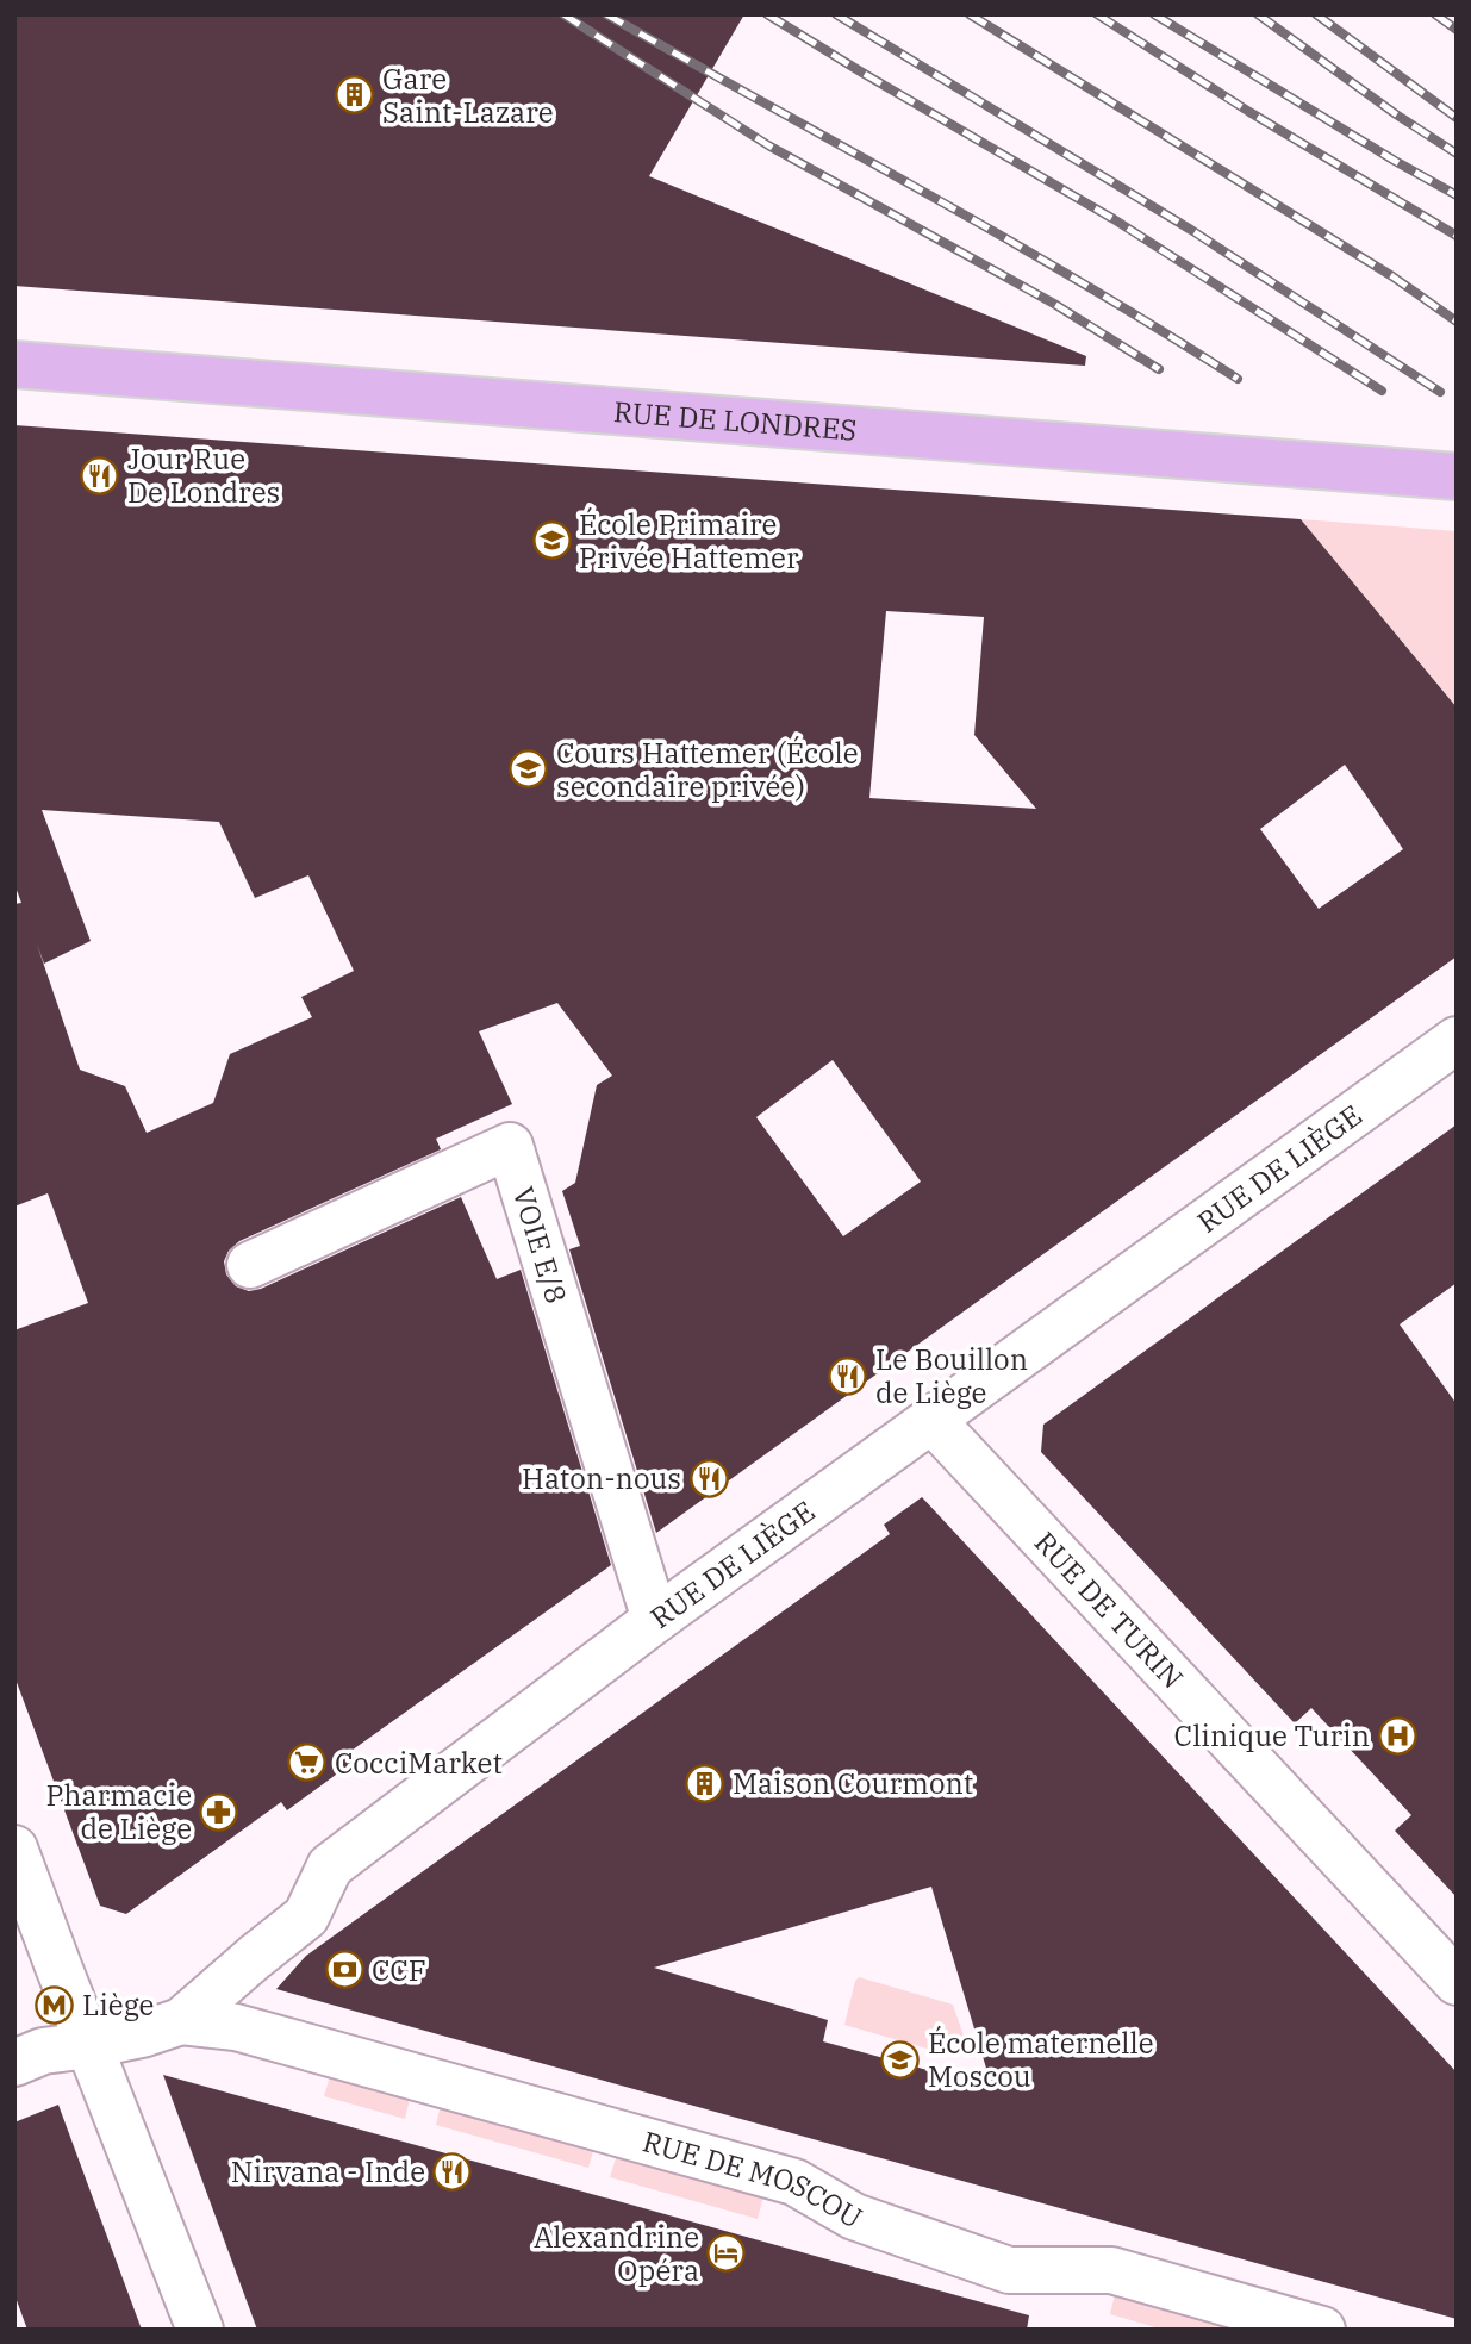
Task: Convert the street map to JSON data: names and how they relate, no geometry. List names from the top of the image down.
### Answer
{
  "streets": {
    "main road": ["RUE DE LONDRES"],
    "street": [
      "RUE DE LIÈGE",
      "VOIE E/8",
      "RUE DE TURIN",
      "RUE DE MOSCOU"
    ]
  },
  "crossings": [
    ["RUE DE LIÈGE", "VOIE E/8"],
    ["RUE DE LIÈGE", "RUE DE TURIN"],
    ["RUE DE LIÈGE", "RUE DE MOSCOU"]
  ],
  "places": {
    "building": ["Gare Saint-Lazare", "Maison Courmont"],
    "restaurant": [
      "Jour Rue De Londres",
      "Le Bouillon de Liège",
      "Haton-nous",
      "Nirvana - Inde"
    ],
    "school or university": ["École Primaire Privée Hattemer", "Cours Hattemer (École secondaire privée)", "École maternelle Moscou"],
    "hospital": ["Clinique Turin"],
    "supermarket": ["CocciMarket"],
    "pharmacy": ["Pharmacie de Liège"],
    "bank": ["CCF"],
    "metro station": ["Liège"],
    "hotel": ["Alexandrine Opéra"]
  }
}
